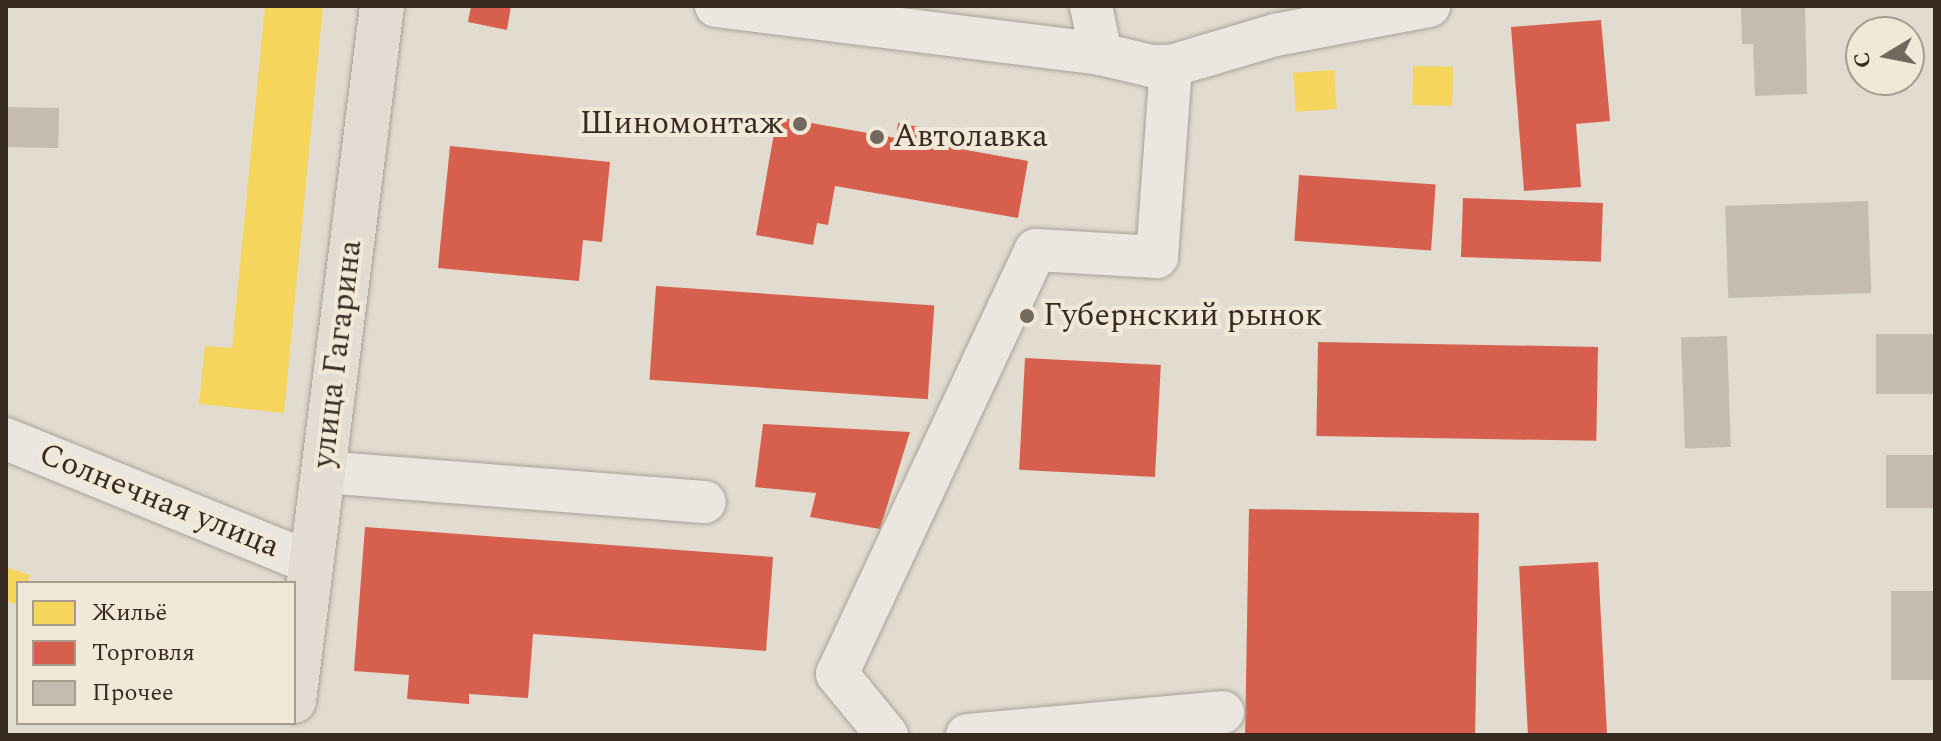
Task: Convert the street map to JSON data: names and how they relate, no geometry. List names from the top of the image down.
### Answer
{
  "streets": {
    "main road": ["улица Гагарина"],
    "street": ["Солнечная улица"]
  },
  "crossings": [
    ["улица Гагарина", "Солнечная улица"]
  ],
  "places": ["Шиномонтаж", "Автолавка", "Губернский рынок"],
  "legend": ["Жильё", "Торговля", "Прочее"],
  "north": "left"
}
